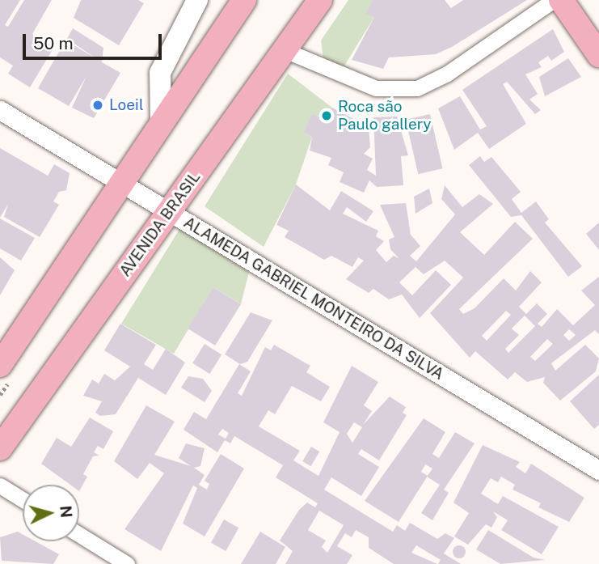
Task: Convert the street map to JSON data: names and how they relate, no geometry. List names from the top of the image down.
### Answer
{
  "streets": {
    "main road": ["AVENIDA BRASIL"],
    "street": ["ALAMEDA GABRIEL MONTEIRO DA SILVA"]
  },
  "crossings": [
    ["AVENIDA BRASIL", "ALAMEDA GABRIEL MONTEIRO DA SILVA"]
  ],
  "places": ["Loeil", "Roca são Paulo gallery"],
  "scale_bar": "50 m",
  "north": "right"
}
